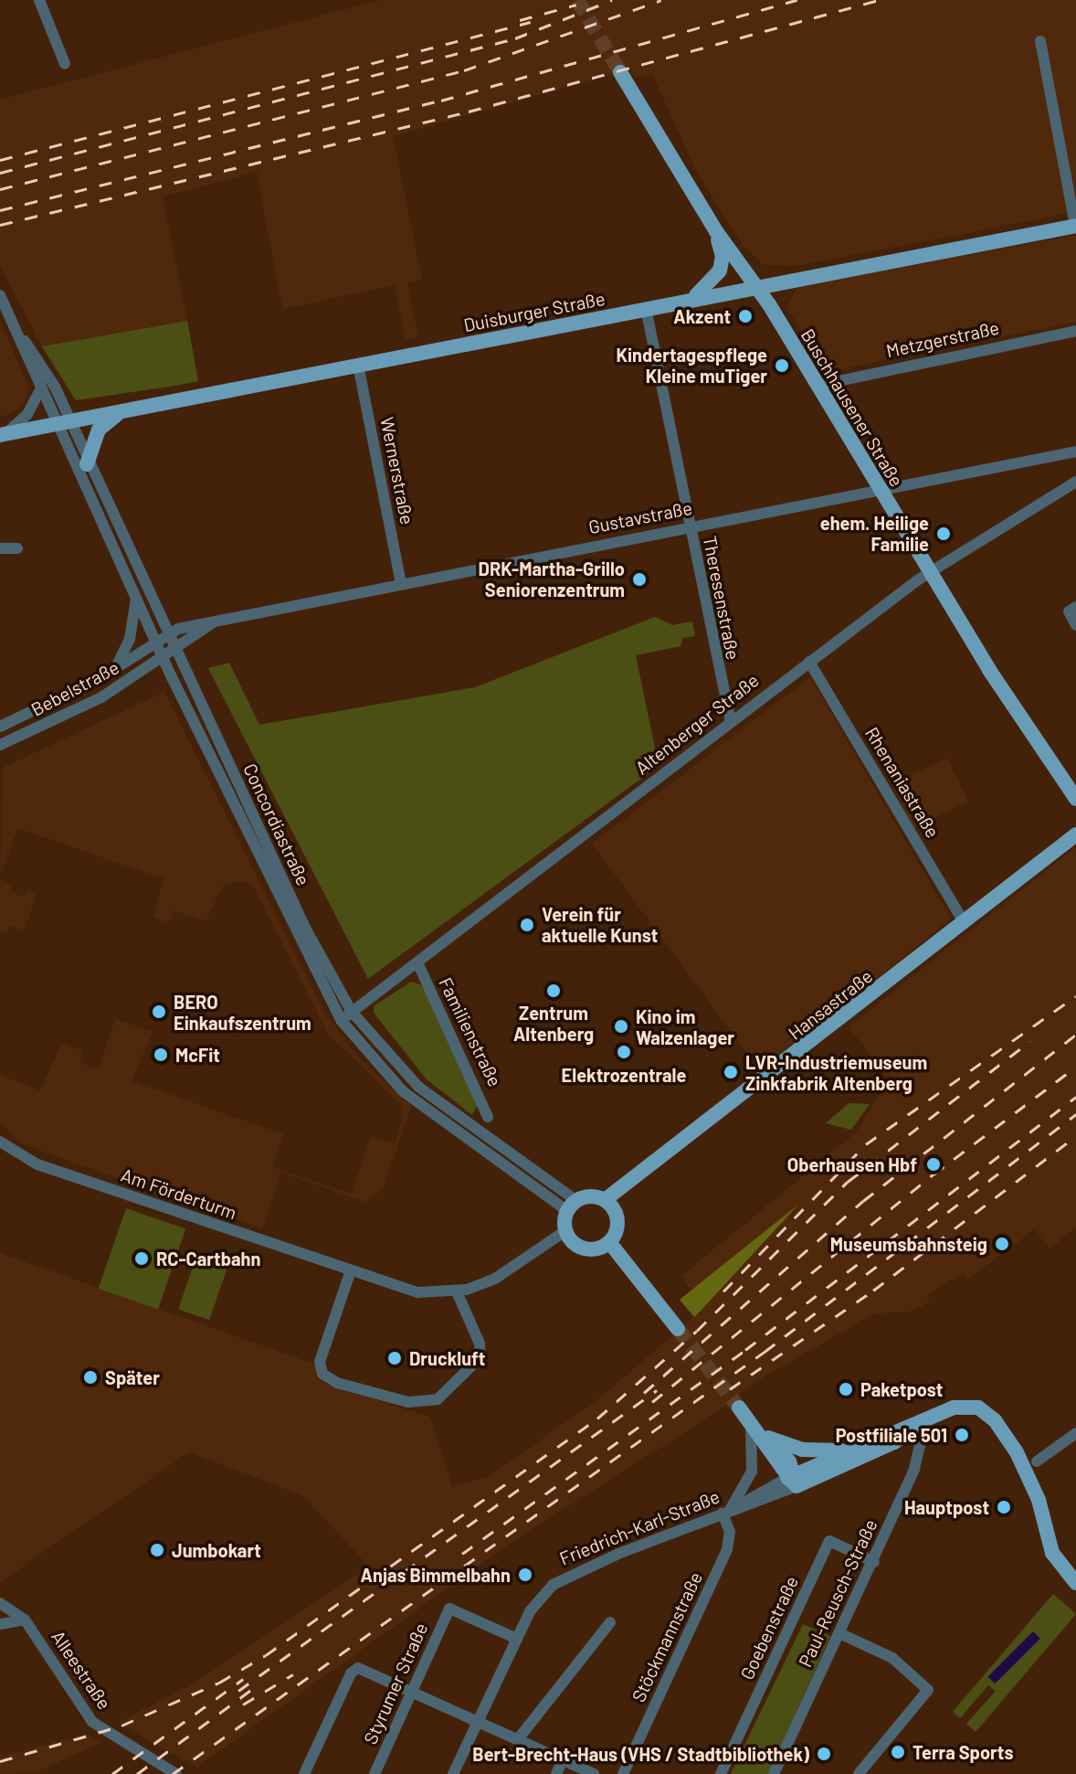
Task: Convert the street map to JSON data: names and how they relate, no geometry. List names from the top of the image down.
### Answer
{
  "streets": {
    "main road": [
      "Duisburger Straße",
      "Buschhausener Straße",
      "Hansastraße",
      "Friedrich-Karl-Straße"
    ],
    "street": [
      "Metzgerstraße",
      "Wernerstraße",
      "Gustavstraße",
      "Theresenstraße",
      "Bebelstraße",
      "Altenberger Straße",
      "Rhenaniastraße",
      "Concordiastraße",
      "Familienstraße",
      "Am Förderturm",
      "Paul-Reusch-Straße",
      "Goebenstraße",
      "Stöckmannstraße",
      "Alleestraße",
      "Styrumer Straße"
    ]
  },
  "crossings": [
    ["Duisburger Straße", "Buschhausener Straße"],
    ["Duisburger Straße", "Wernerstraße"],
    ["Duisburger Straße", "Theresenstraße"],
    ["Duisburger Straße", "Concordiastraße"],
    ["Metzgerstraße", "Buschhausener Straße"],
    ["Buschhausener Straße", "Gustavstraße"],
    ["Buschhausener Straße", "Altenberger Straße"],
    ["Wernerstraße", "Gustavstraße"],
    ["Gustavstraße", "Theresenstraße"],
    ["Gustavstraße", "Concordiastraße"],
    ["Theresenstraße", "Altenberger Straße"],
    ["Bebelstraße", "Concordiastraße"],
    ["Altenberger Straße", "Rhenaniastraße"],
    ["Altenberger Straße", "Concordiastraße"],
    ["Altenberger Straße", "Familienstraße"],
    ["Rhenaniastraße", "Hansastraße"],
    ["Concordiastraße", "Hansastraße"],
    ["Concordiastraße", "Am Förderturm"],
    ["Hansastraße", "Am Förderturm"],
    ["Friedrich-Karl-Straße", "Paul-Reusch-Straße"],
    ["Friedrich-Karl-Straße", "Stöckmannstraße"],
    ["Friedrich-Karl-Straße", "Styrumer Straße"],
    ["Paul-Reusch-Straße", "Goebenstraße"]
  ],
  "places": [
    "Akzent",
    "Kindertagespflege Kleine muTiger",
    "ehem. Heilige Familie",
    "DRK-Martha-Grillo Seniorenzentrum",
    "Verein für aktuelle Kunst",
    "Zentrum Altenberg",
    "BERO Einkaufszentrum",
    "Kino im Walzenlager",
    "Elektrozentrale",
    "McFit",
    "LVR-Industriemuseum Zinkfabrik Altenberg",
    "Oberhausen Hbf",
    "Museumsbahnsteig",
    "RC-Cartbahn",
    "Druckluft",
    "Später",
    "Paketpost",
    "Postfiliale 501",
    "Hauptpost",
    "Jumbokart",
    "Anjas Bimmelbahn",
    "Terra Sports",
    "Bert-Brecht-Haus (VHS / Stadtbibliothek)"
  ]
}
